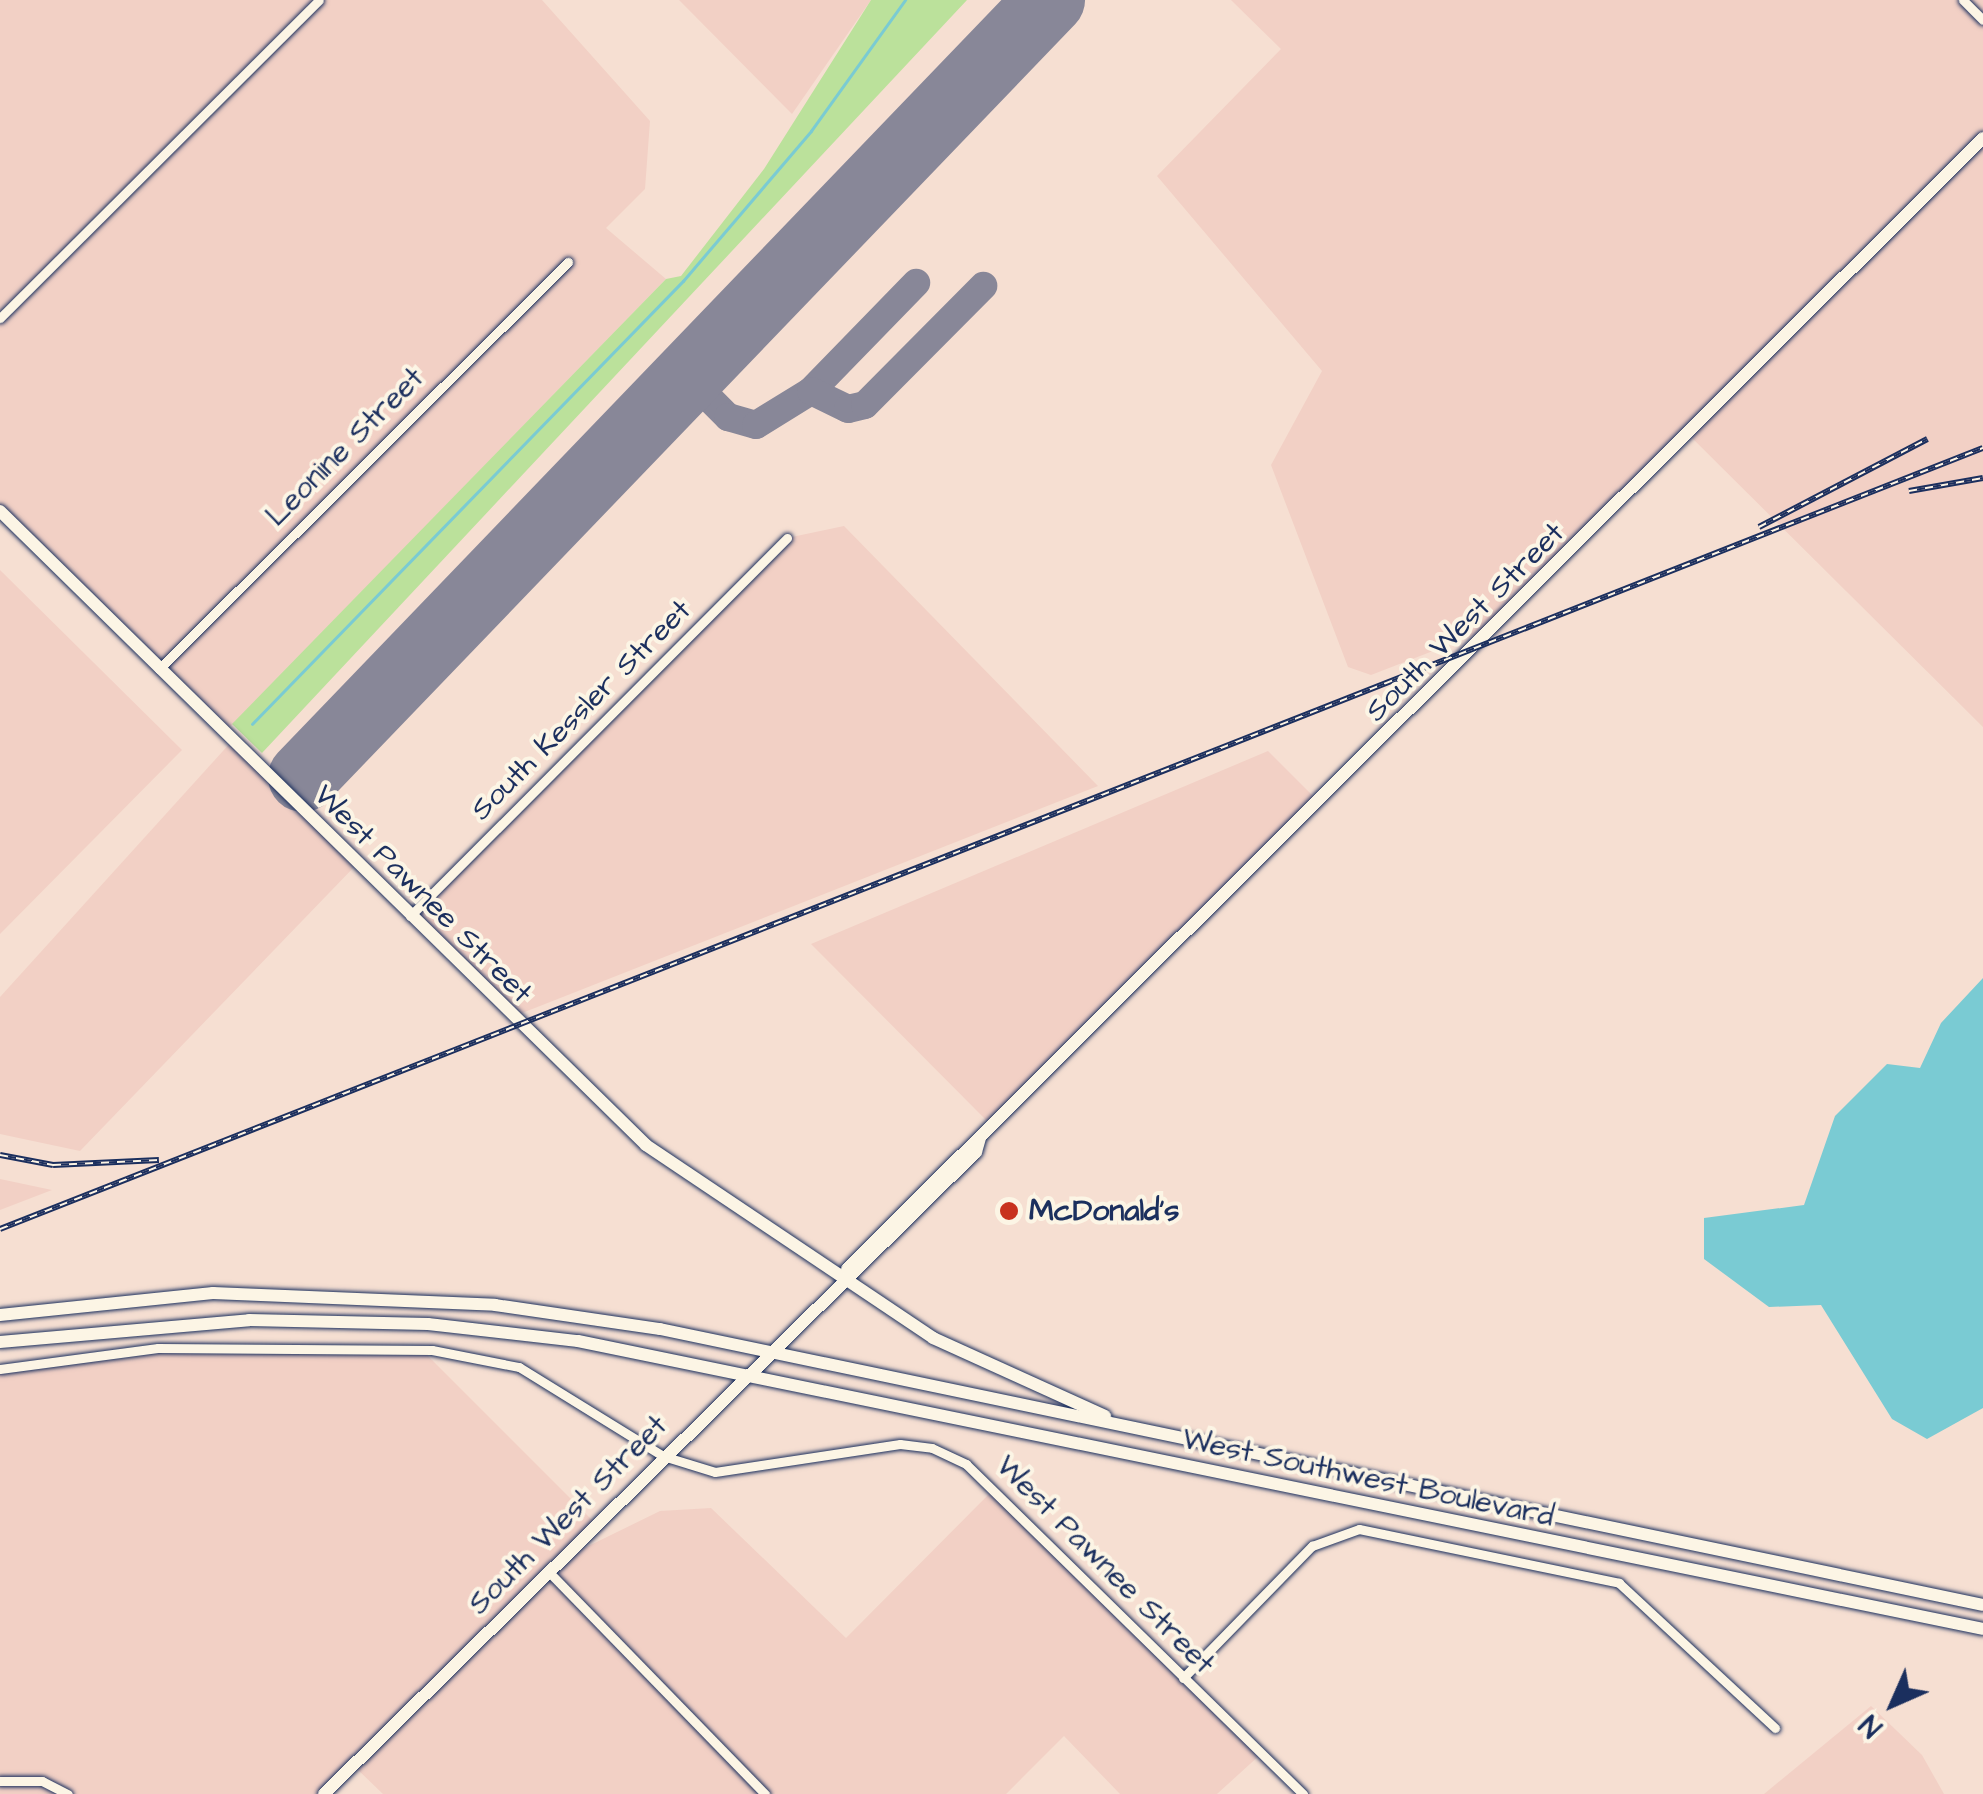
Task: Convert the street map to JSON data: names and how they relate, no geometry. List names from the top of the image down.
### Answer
{
  "streets": {
    "main road": ["South West Street", "West Pawnee Street", "West Southwest Boulevard"],
    "street": ["Leonine Street", "South Kessler Street"]
  },
  "crossings": [
    ["Leonine Street", "West Pawnee Street"],
    ["South West Street", "West Pawnee Street"],
    ["South West Street", "West Southwest Boulevard"],
    ["South Kessler Street", "West Pawnee Street"],
    ["West Pawnee Street", "West Southwest Boulevard"]
  ],
  "places": ["McDonald's"],
  "north": "bottom left"
}
